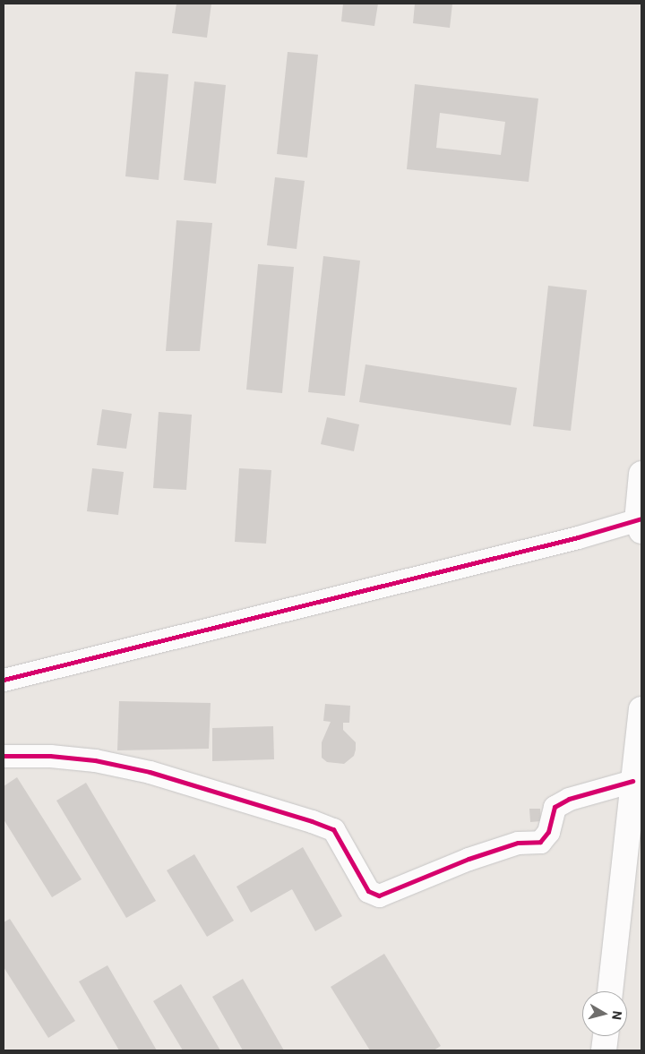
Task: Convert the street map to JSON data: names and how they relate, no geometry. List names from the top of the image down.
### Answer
{
  "north": "right"
}
